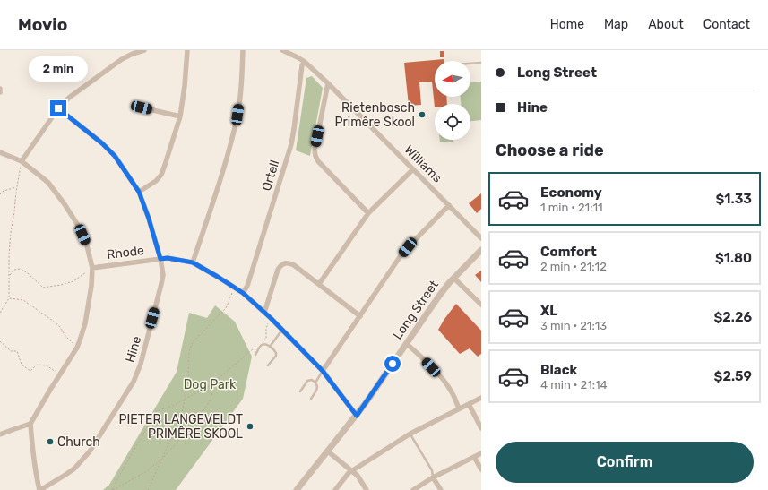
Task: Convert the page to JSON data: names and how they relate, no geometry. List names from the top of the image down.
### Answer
{
  "streets": {
    "street": [
      "Williams",
      "Ortell",
      "Rhode",
      "Long Street",
      "Hine"
    ]
  },
  "crossings": [
    ["Williams", "Ortell"],
    ["Ortell", "Rhode"],
    ["Rhode", "Long Street"],
    ["Rhode", "Hine"]
  ],
  "parks": ["Dog Park"],
  "places": ["Rietenbosch Primêre Skool", "PIETER LANGEVELDT PRIMÊRE SKOOL", "Church"],
  "north": "left",
  "page": {
    "header": "Movio",
    "nav": [
      "Home",
      "Map",
      "About",
      "Contact"
    ],
    "banner": ["Long Street", "Hine"],
    "bubble": "2 min",
    "heading": "Choose a ride",
    "list": [
      {
        "name": "Economy",
        "note": "1 min · 21:11",
        "value": "$1.33"
      },
      {
        "name": "Comfort",
        "note": "2 min · 21:12",
        "value": "$1.80"
      },
      {
        "name": "XL",
        "note": "3 min · 21:13",
        "value": "$2.26"
      },
      {
        "name": "Black",
        "note": "4 min · 21:14",
        "value": "$2.59"
      }
    ],
    "buttons": "Confirm"
  }
}
